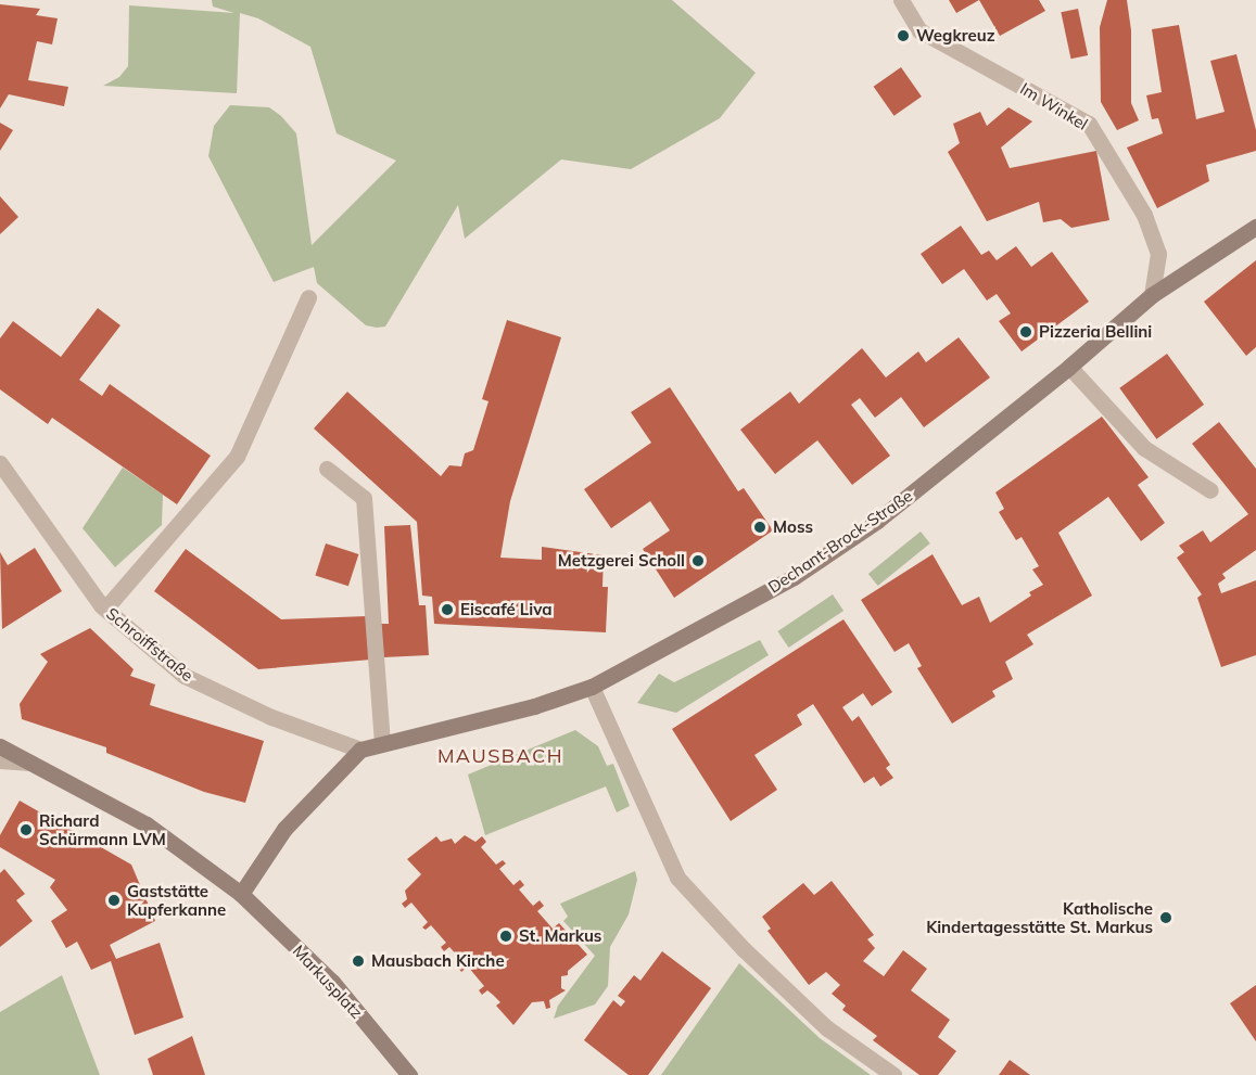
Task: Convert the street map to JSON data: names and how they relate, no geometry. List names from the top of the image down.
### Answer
{
  "streets": {
    "street": [
      "Im Winkel",
      "Dechant-Brock-Straße",
      "Schroiffstraße",
      "Markusplatz"
    ]
  },
  "crossings": [
    ["Im Winkel", "Dechant-Brock-Straße"],
    ["Dechant-Brock-Straße", "Schroiffstraße"],
    ["Dechant-Brock-Straße", "Markusplatz"]
  ],
  "districts": ["MAUSBACH"],
  "places": [
    "Wegkreuz",
    "Pizzeria Bellini",
    "Moss",
    "Metzgerei Scholl",
    "Eiscafé Liva",
    "Richard Schürmann LVM",
    "Gaststätte Kupferkanne",
    "Katholische Kindertagesstätte St. Markus",
    "St. Markus",
    "Mausbach Kirche"
  ]
}
